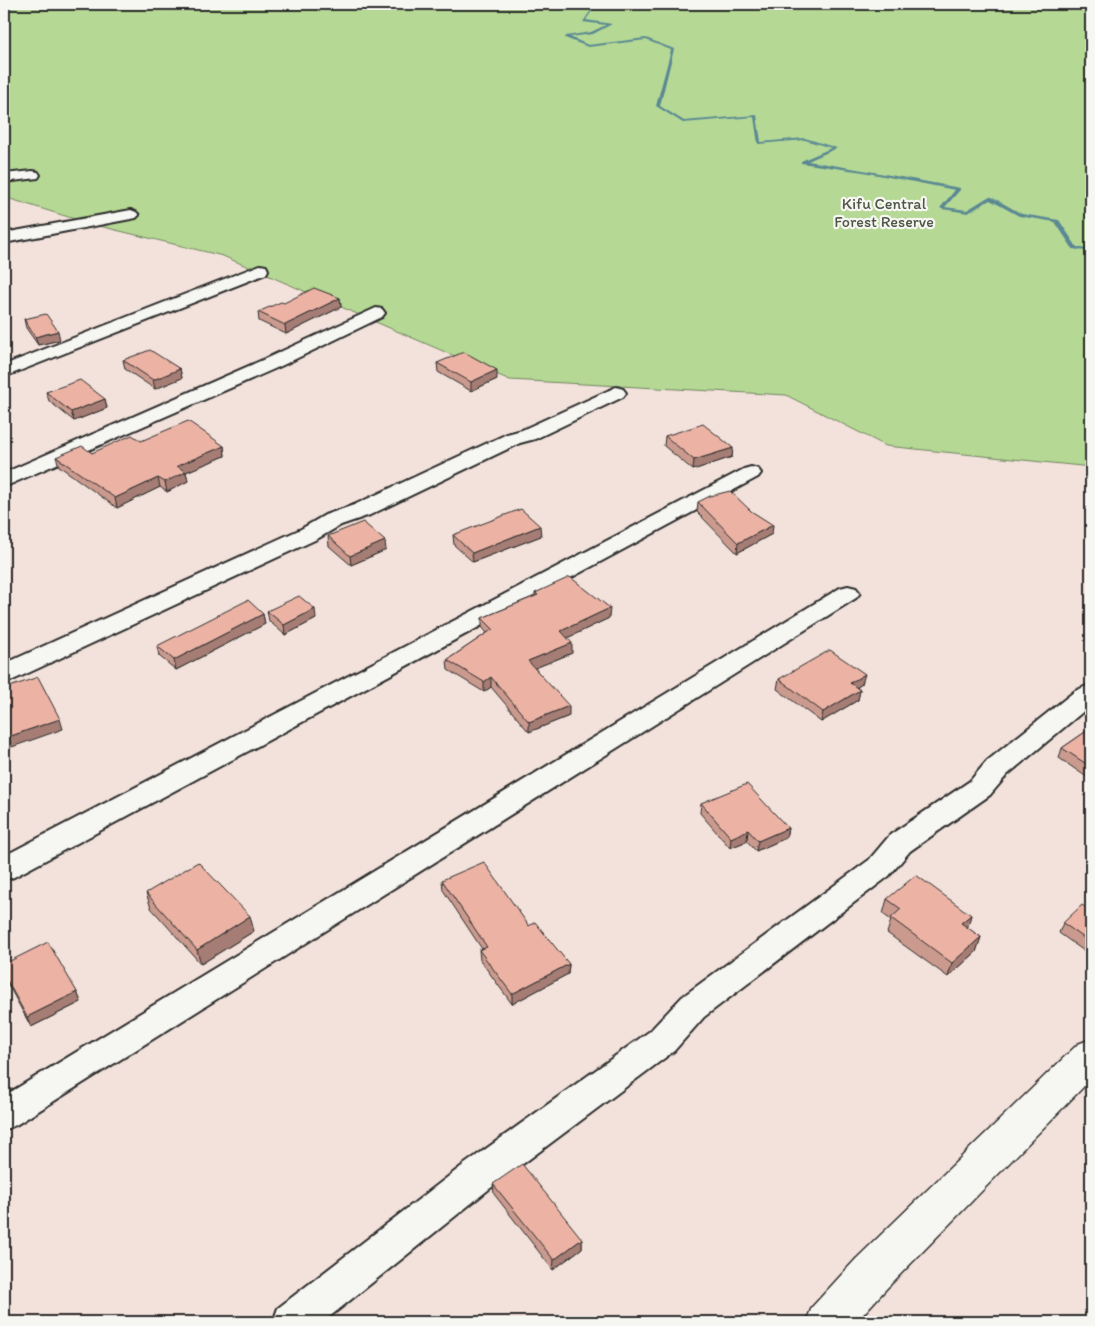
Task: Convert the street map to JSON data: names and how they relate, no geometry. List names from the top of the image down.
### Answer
{
  "parks": ["Kifu Central Forest Reserve"]
}
